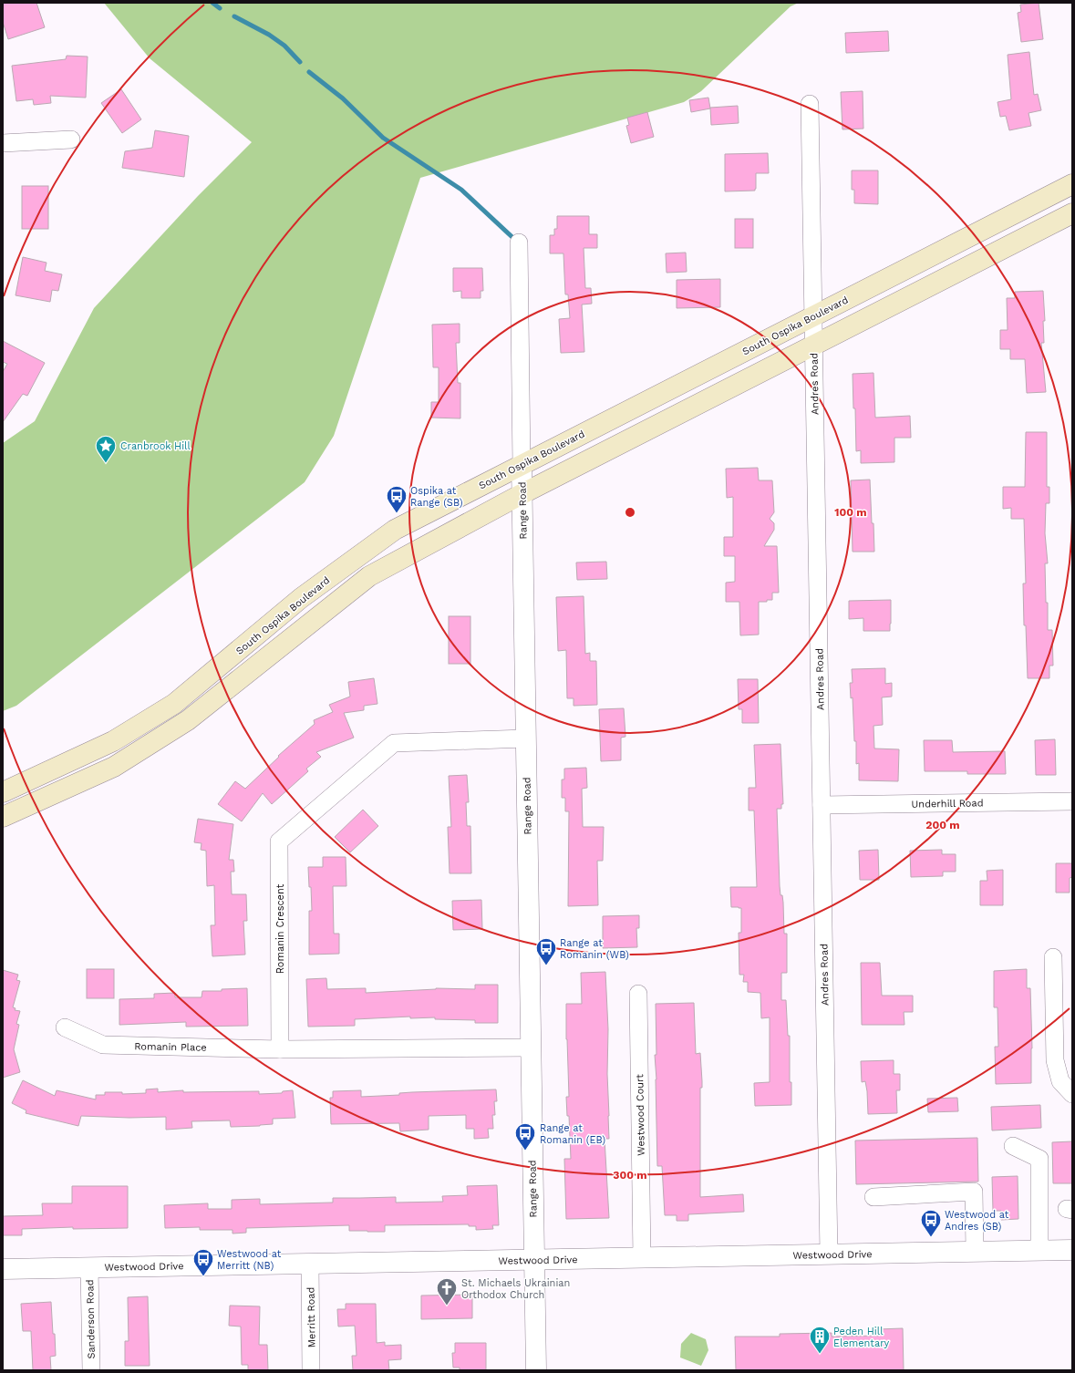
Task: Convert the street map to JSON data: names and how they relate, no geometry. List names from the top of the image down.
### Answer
{
  "streets": {
    "main road": ["South Ospika Boulevard"],
    "street": [
      "Andres Road",
      "Range Road",
      "Underhill Road",
      "Romanin Crescent",
      "Romanin Place",
      "Westwood Court",
      "Westwood Drive",
      "Merritt Road",
      "Sanderson Road"
    ]
  },
  "crossings": [
    ["South Ospika Boulevard", "Andres Road"],
    ["South Ospika Boulevard", "Range Road"],
    ["Andres Road", "Underhill Road"],
    ["Andres Road", "Westwood Drive"],
    ["Range Road", "Romanin Crescent"],
    ["Range Road", "Westwood Drive"],
    ["Romanin Crescent", "Romanin Place"],
    ["Westwood Court", "Westwood Drive"],
    ["Westwood Drive", "Merritt Road"],
    ["Westwood Drive", "Sanderson Road"]
  ],
  "places": {
    "place": ["Cranbrook Hill"],
    "bus stop": [
      "Ospika at Range (SB)",
      "Range at Romanin (WB)",
      "Range at Romanin (EB)",
      "Westwood at Andres (SB)",
      "Westwood at Merritt (NB)"
    ],
    "church": ["St. Michaels Ukrainian Orthodox Church"],
    "building": ["Peden Hill Elementary"]
  },
  "rings": ["100 m", "200 m", "300 m"]
}
